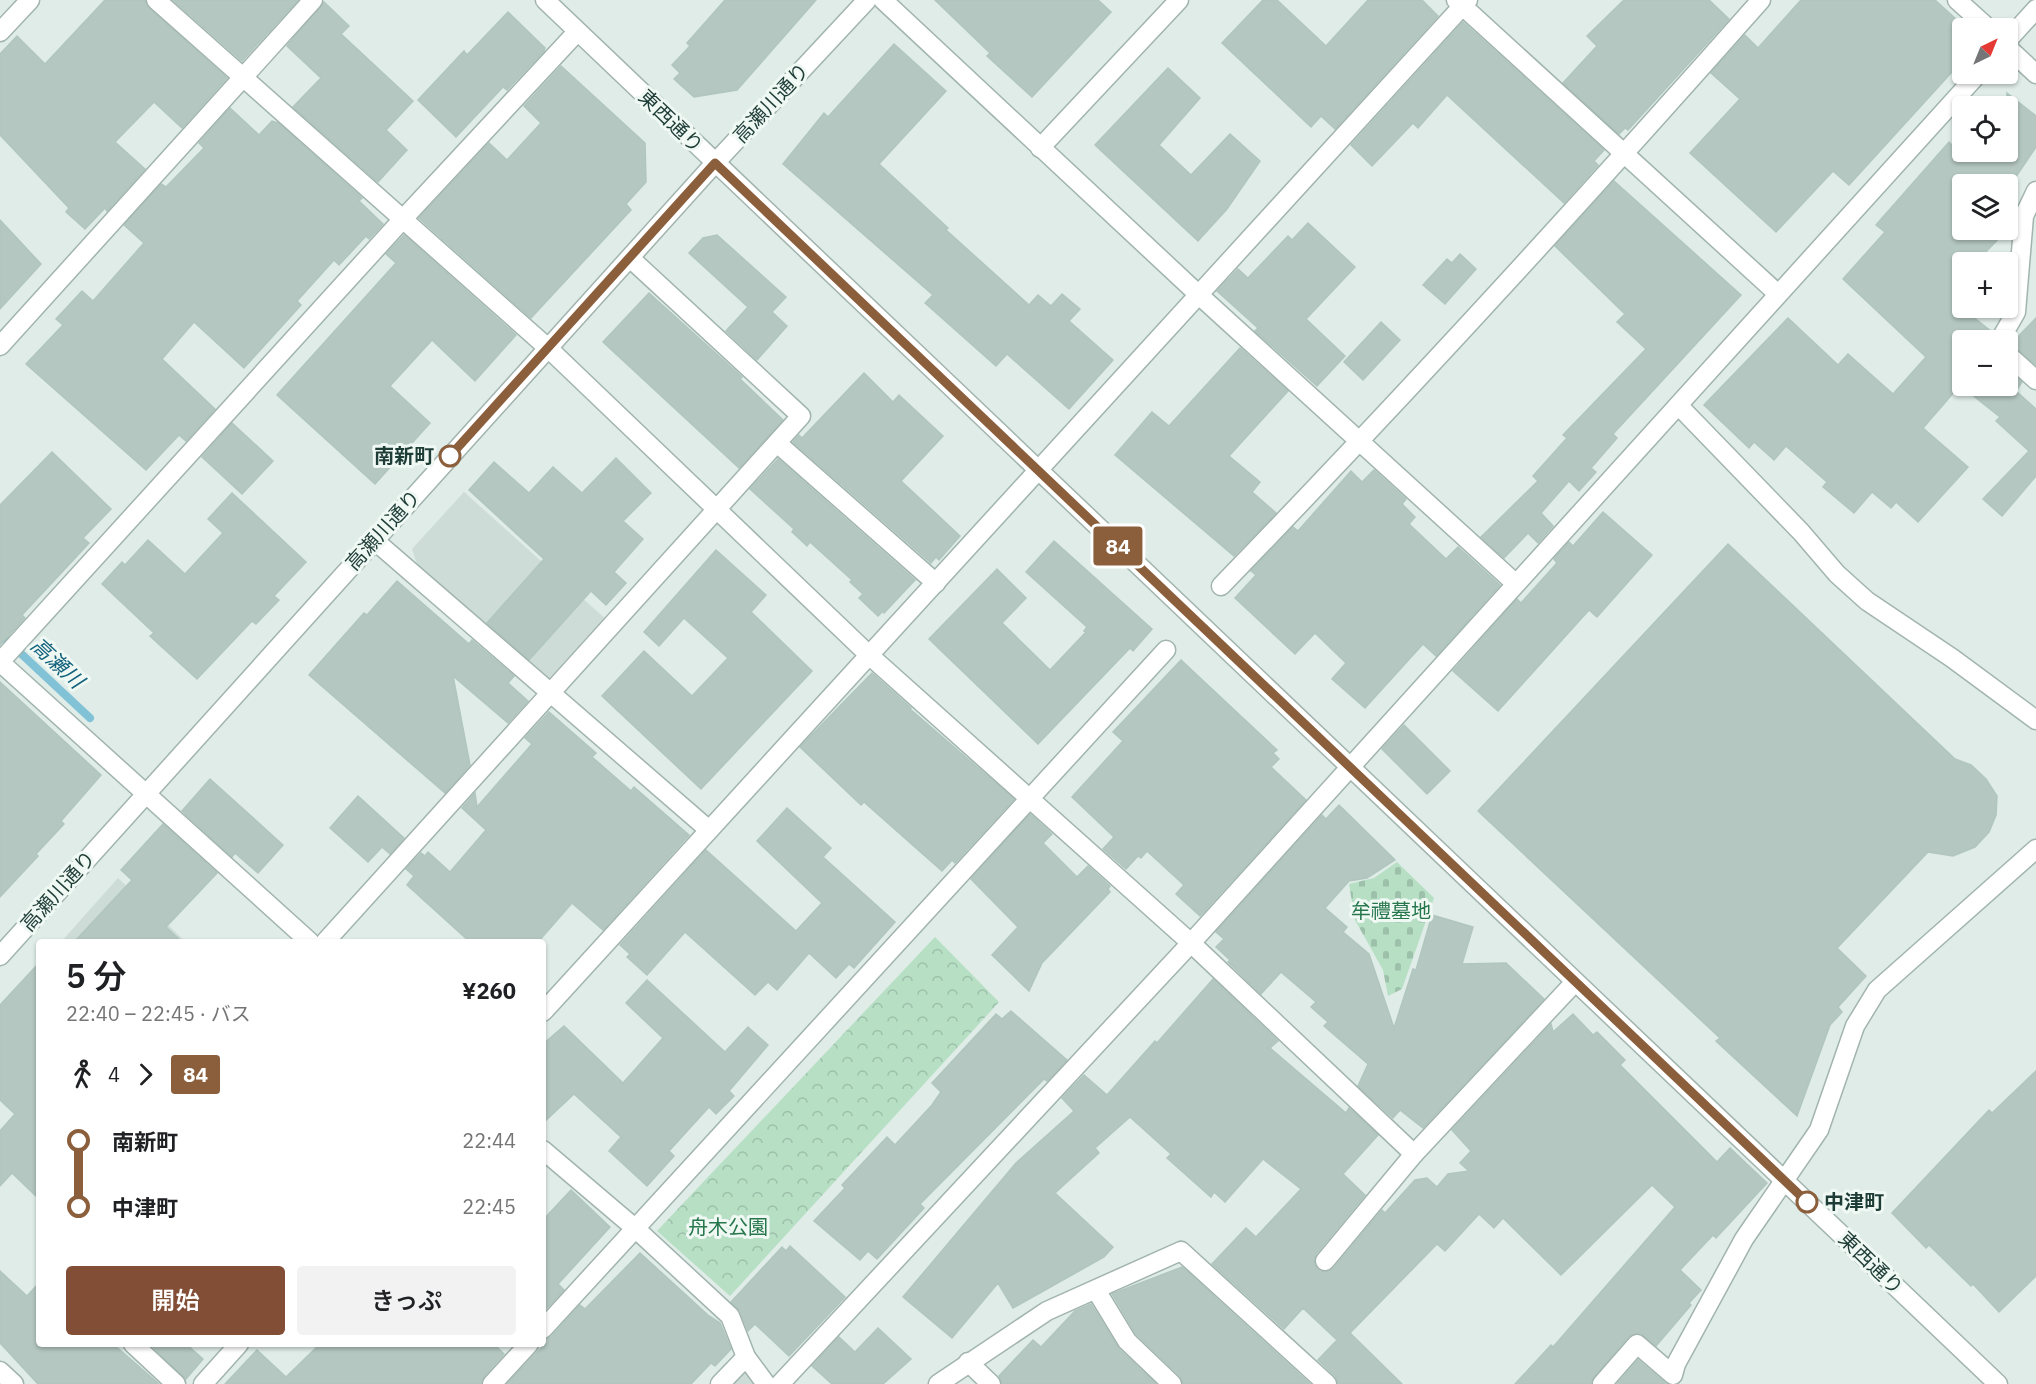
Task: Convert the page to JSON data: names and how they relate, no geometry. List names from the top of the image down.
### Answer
{
  "streets": {
    "street": ["高瀬川通り", "東西通り"]
  },
  "crossings": [
    ["高瀬川通り", "東西通り"]
  ],
  "water": ["高瀬川"],
  "parks": ["牟禮墓地", "舟木公園"],
  "places": ["南新町", "中津町"],
  "lines": ["bus line 84"],
  "north": "top right",
  "page": {
    "on_map": "84",
    "map_buttons": ["+", "−"],
    "heading": ["5 分", "22:40 – 22:45 · バス", "¥260"],
    "legs": ["4", "84"],
    "list": [
      {
        "name": "南新町",
        "value": "22:44"
      },
      {
        "name": "中津町",
        "value": "22:45"
      }
    ],
    "buttons": ["開始", "きっぷ"]
  }
}
